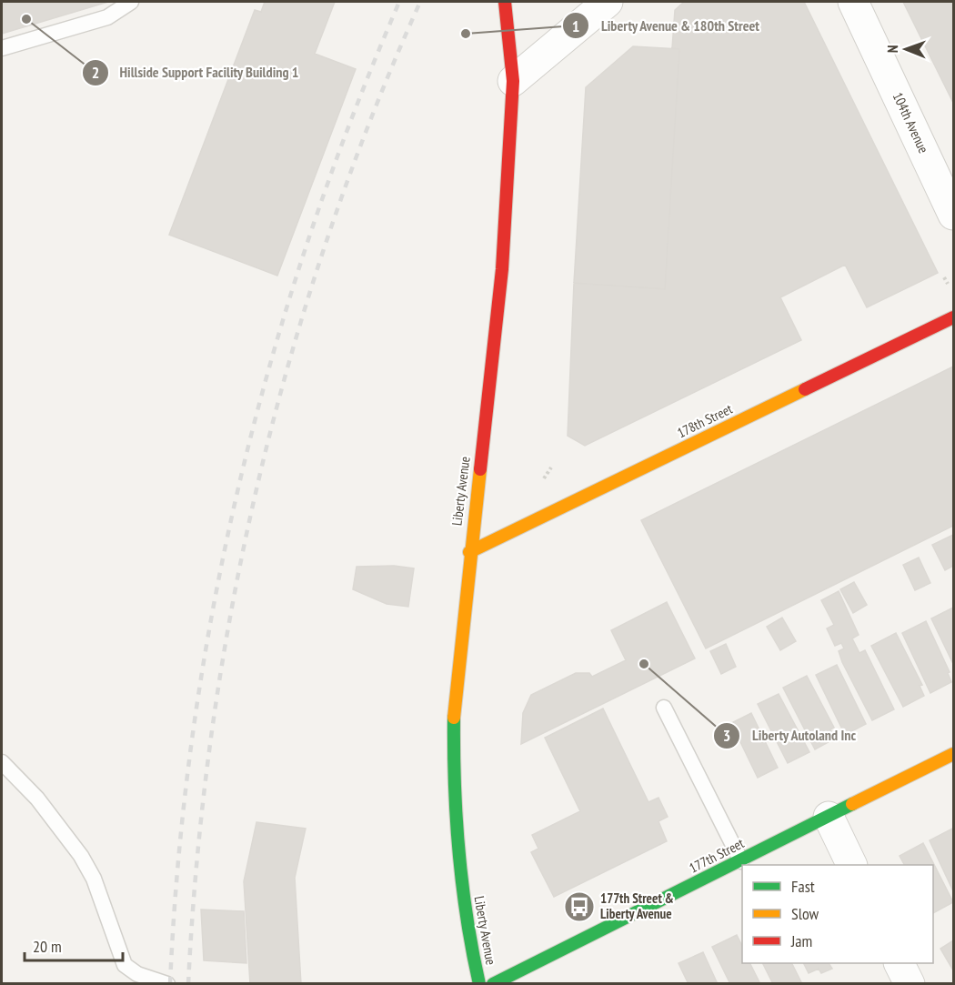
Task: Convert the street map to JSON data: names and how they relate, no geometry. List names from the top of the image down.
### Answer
{
  "streets": {
    "street": [
      "104th Avenue",
      "178th Street",
      "Liberty Avenue",
      "177th Street"
    ]
  },
  "crossings": [
    ["178th Street", "Liberty Avenue"]
  ],
  "places": {
    "other": ["Hillside Support Facility Building 1", "Liberty Avenue & 180th Street", "Liberty Autoland Inc"],
    "bus stop": ["177th Street & Liberty Avenue"]
  },
  "legend": ["Fast", "Slow", "Jam"],
  "scale_bar": "20 m",
  "north": "left"
}
